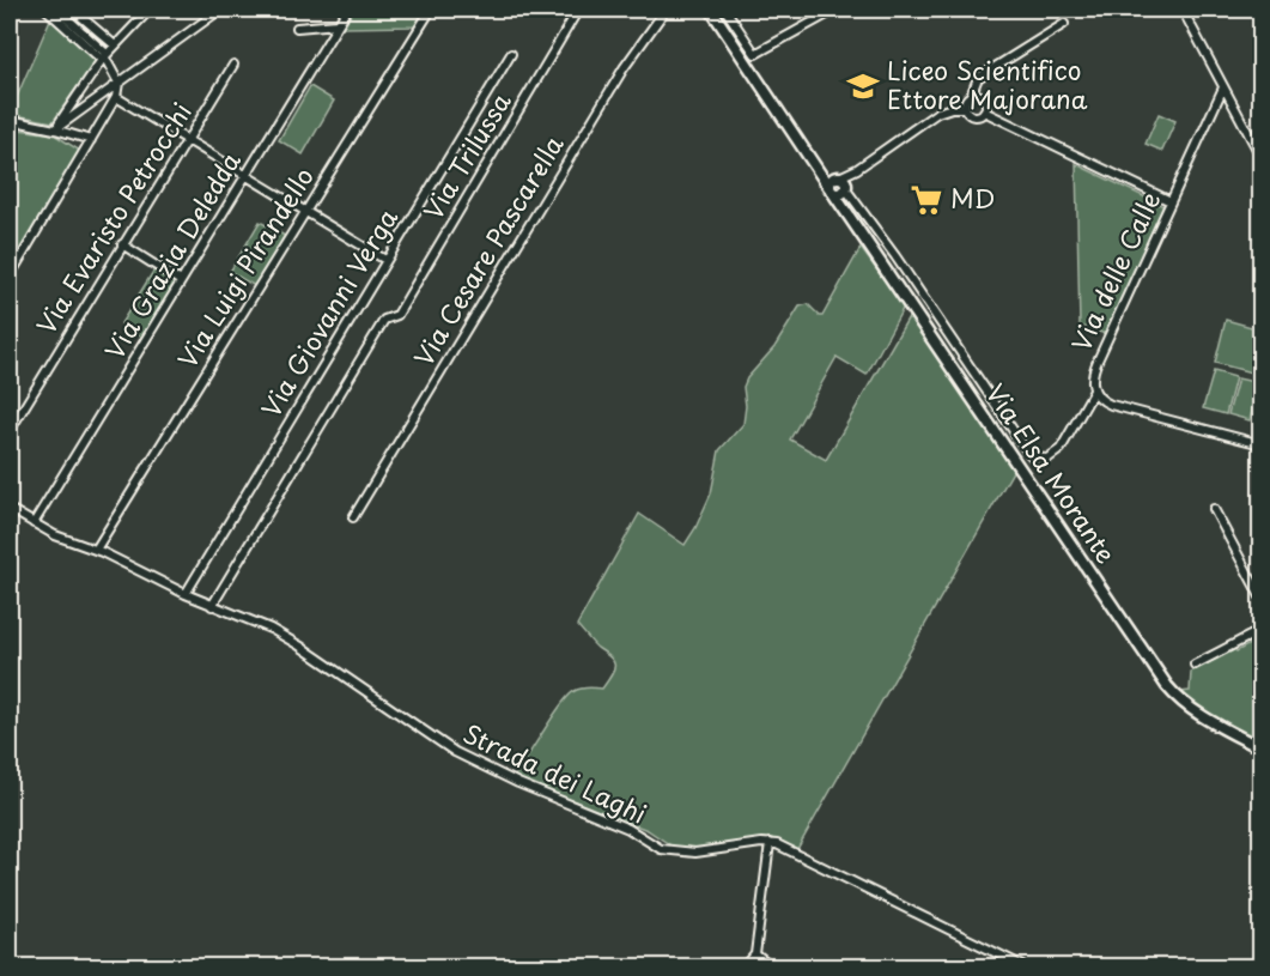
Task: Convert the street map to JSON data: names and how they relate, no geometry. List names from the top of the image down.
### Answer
{
  "streets": {
    "street": [
      "Via Trilussa",
      "Via Evaristo Petrocchi",
      "Via Cesare Pascarella",
      "Via Grazia Deledda",
      "Via Luigi Pirandello",
      "Via delle Calle",
      "Via Giovanni Verga",
      "Via Elsa Morante",
      "Strada dei Laghi"
    ]
  },
  "crossings": [
    ["Via Trilussa", "Strada dei Laghi"],
    ["Via Grazia Deledda", "Strada dei Laghi"],
    ["Via Luigi Pirandello", "Strada dei Laghi"],
    ["Via Giovanni Verga", "Strada dei Laghi"]
  ],
  "places": {
    "school or university": ["Liceo Scientifico Ettore Majorana"],
    "supermarket": ["MD"]
  }
}
